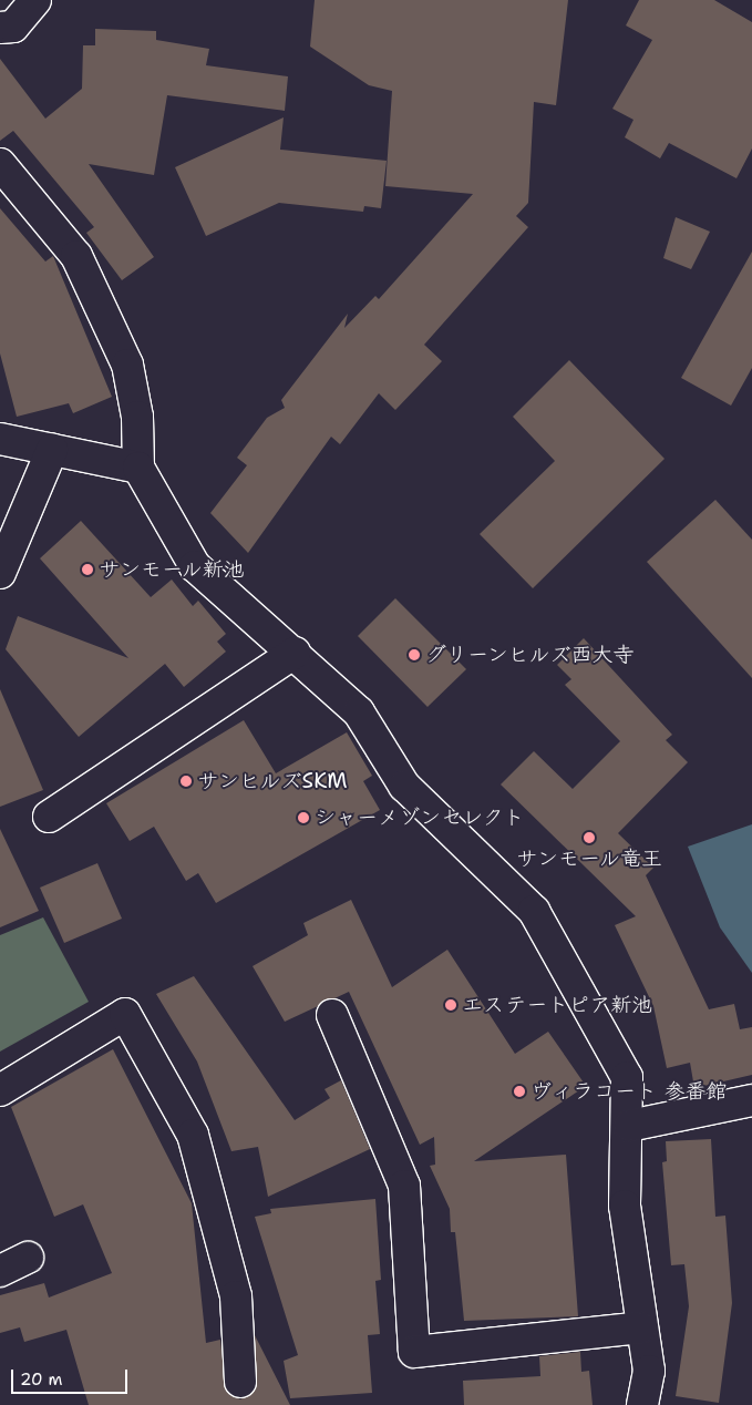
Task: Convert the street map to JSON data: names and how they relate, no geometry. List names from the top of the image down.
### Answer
{
  "places": [
    "サンモール新池",
    "グリーンヒルズ西大寺",
    "サンヒルズSKM",
    "シャーメゾンセレクト",
    "サンモール竜王",
    "エステートピア新池",
    "ヴィラコート 参番館"
  ],
  "scale_bar": "20 m"
}
